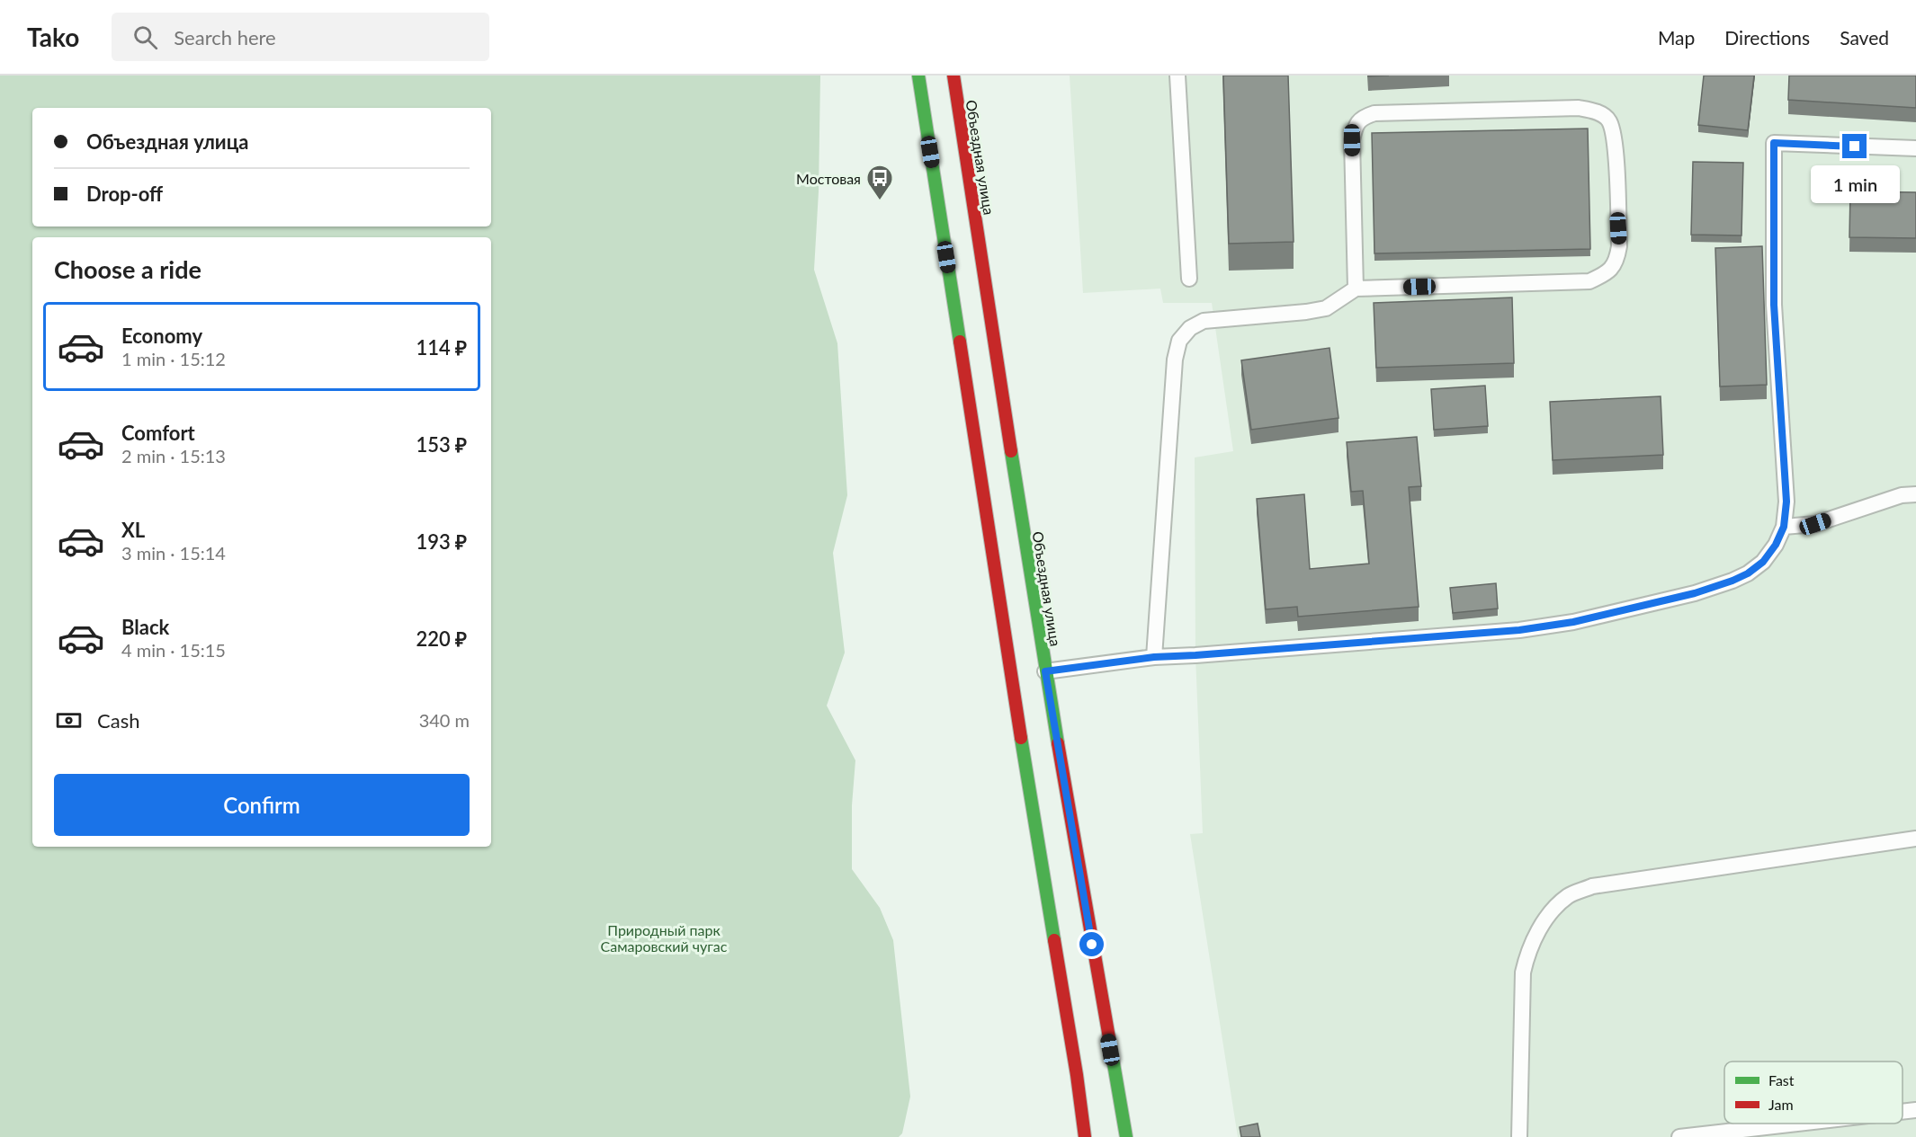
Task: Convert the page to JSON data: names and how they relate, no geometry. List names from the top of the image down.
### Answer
{
  "streets": {
    "main road": ["Объездная улица"]
  },
  "parks": ["Природный парк Самаровский чугас"],
  "places": {
    "bus stop": ["Мостовая"]
  },
  "legend": ["Fast", "Jam"],
  "page": {
    "header": "Tako",
    "search": "Search here",
    "nav": ["Map", "Directions", "Saved"],
    "banner": ["Объездная улица", "Drop-off"],
    "bubble": "1 min",
    "heading": "Choose a ride",
    "list": [
      {
        "name": "Economy",
        "note": "1 min · 15:12",
        "value": "114 ₽"
      },
      {
        "name": "Comfort",
        "note": "2 min · 15:13",
        "value": "153 ₽"
      },
      {
        "name": "XL",
        "note": "3 min · 15:14",
        "value": "193 ₽"
      },
      {
        "name": "Black",
        "note": "4 min · 15:15",
        "value": "220 ₽"
      }
    ],
    "pay": ["Cash", "340 m"],
    "buttons": "Confirm"
  }
}
